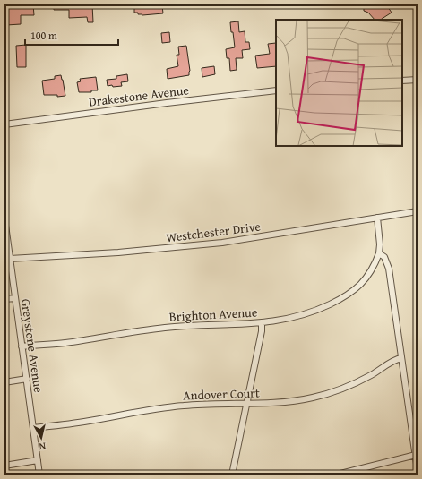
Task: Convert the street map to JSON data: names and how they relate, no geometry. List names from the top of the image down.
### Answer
{
  "streets": {
    "street": [
      "Drakestone Avenue",
      "Westchester Drive",
      "Brighton Avenue",
      "Greystone Avenue",
      "Andover Court"
    ]
  },
  "crossings": [
    ["Westchester Drive", "Greystone Avenue"],
    ["Brighton Avenue", "Greystone Avenue"],
    ["Greystone Avenue", "Andover Court"]
  ],
  "scale_bar": "100 m",
  "north": "bottom"
}
